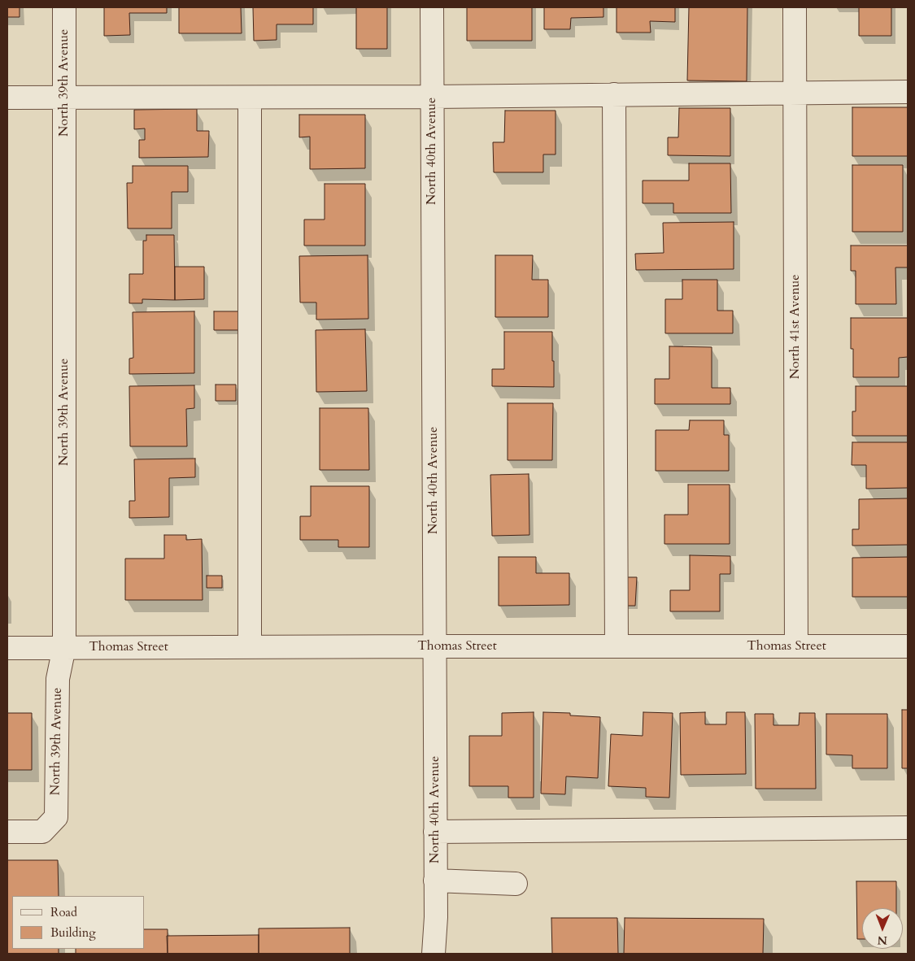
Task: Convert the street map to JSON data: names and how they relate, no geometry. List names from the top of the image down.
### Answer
{
  "streets": {
    "street": [
      "North 39th Avenue",
      "North 40th Avenue",
      "North 41st Avenue",
      "Thomas Street"
    ]
  },
  "crossings": [
    ["North 39th Avenue", "Thomas Street"],
    ["North 40th Avenue", "Thomas Street"],
    ["North 41st Avenue", "Thomas Street"]
  ],
  "legend": ["Road", "Building"],
  "north": "bottom"
}
